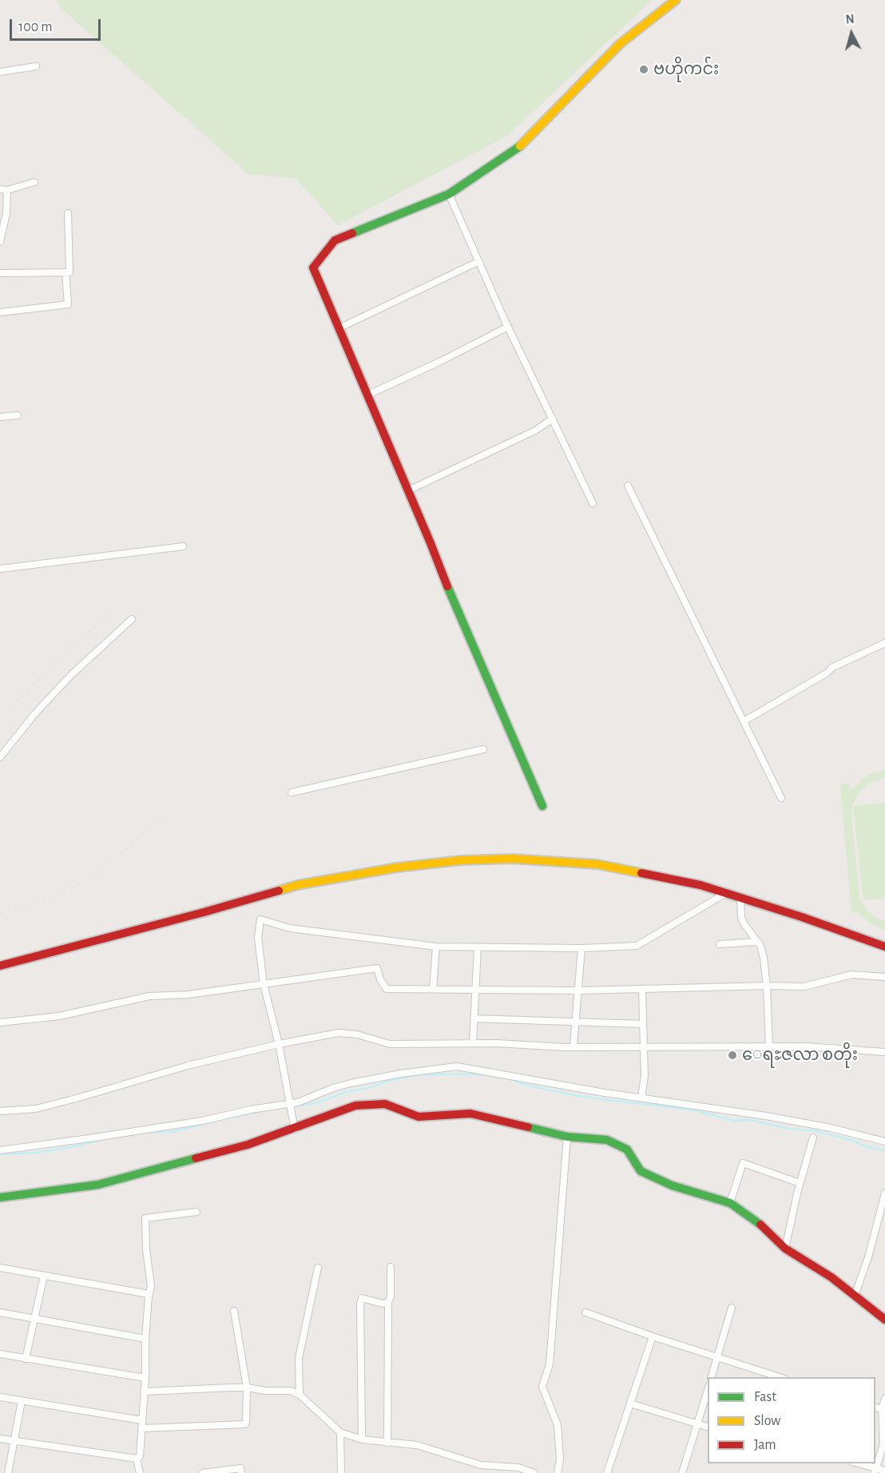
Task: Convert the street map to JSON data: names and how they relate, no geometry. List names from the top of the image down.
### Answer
{
  "places": ["ဗဟိုကင်း", "ေရႊဇလာ စတိုး"],
  "legend": ["Fast", "Slow", "Jam"],
  "scale_bar": "100 m",
  "north": "top"
}
